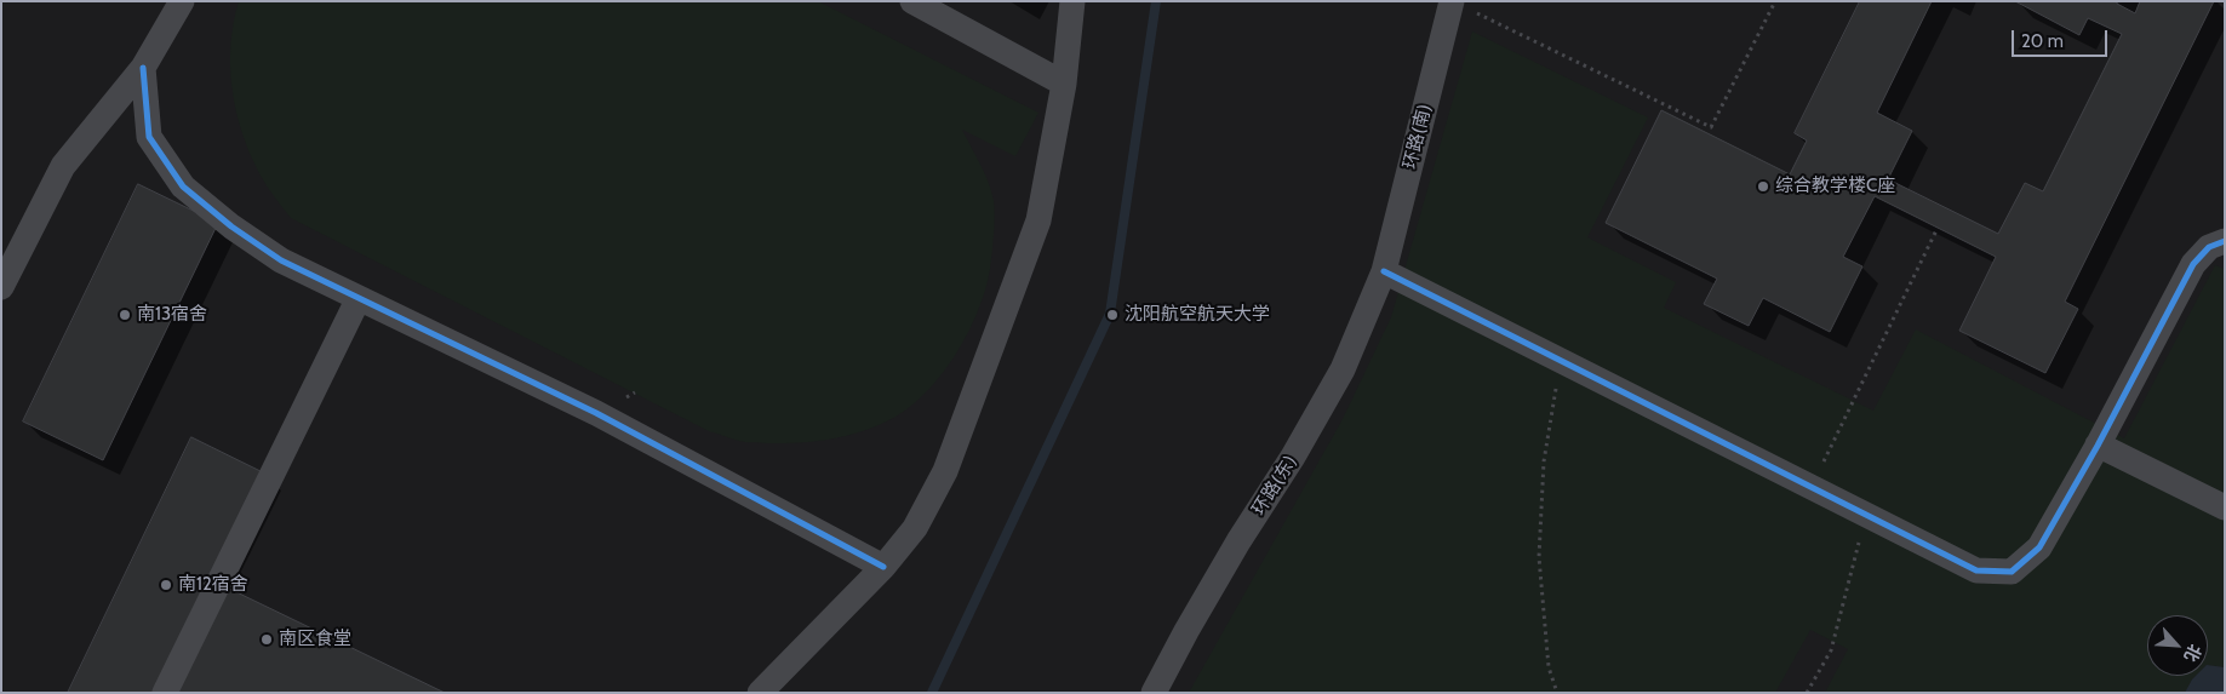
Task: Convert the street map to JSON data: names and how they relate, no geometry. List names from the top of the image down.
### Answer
{
  "streets": {
    "street": ["环路(南)", "环路(东)"]
  },
  "crossings": [
    ["环路(南)", "环路(东)"]
  ],
  "places": [
    "综合教学楼C座",
    "南13宿舍",
    "沈阳航空航天大学",
    "南12宿舍",
    "南区食堂"
  ],
  "scale_bar": "20 m",
  "north": "bottom right"
}
